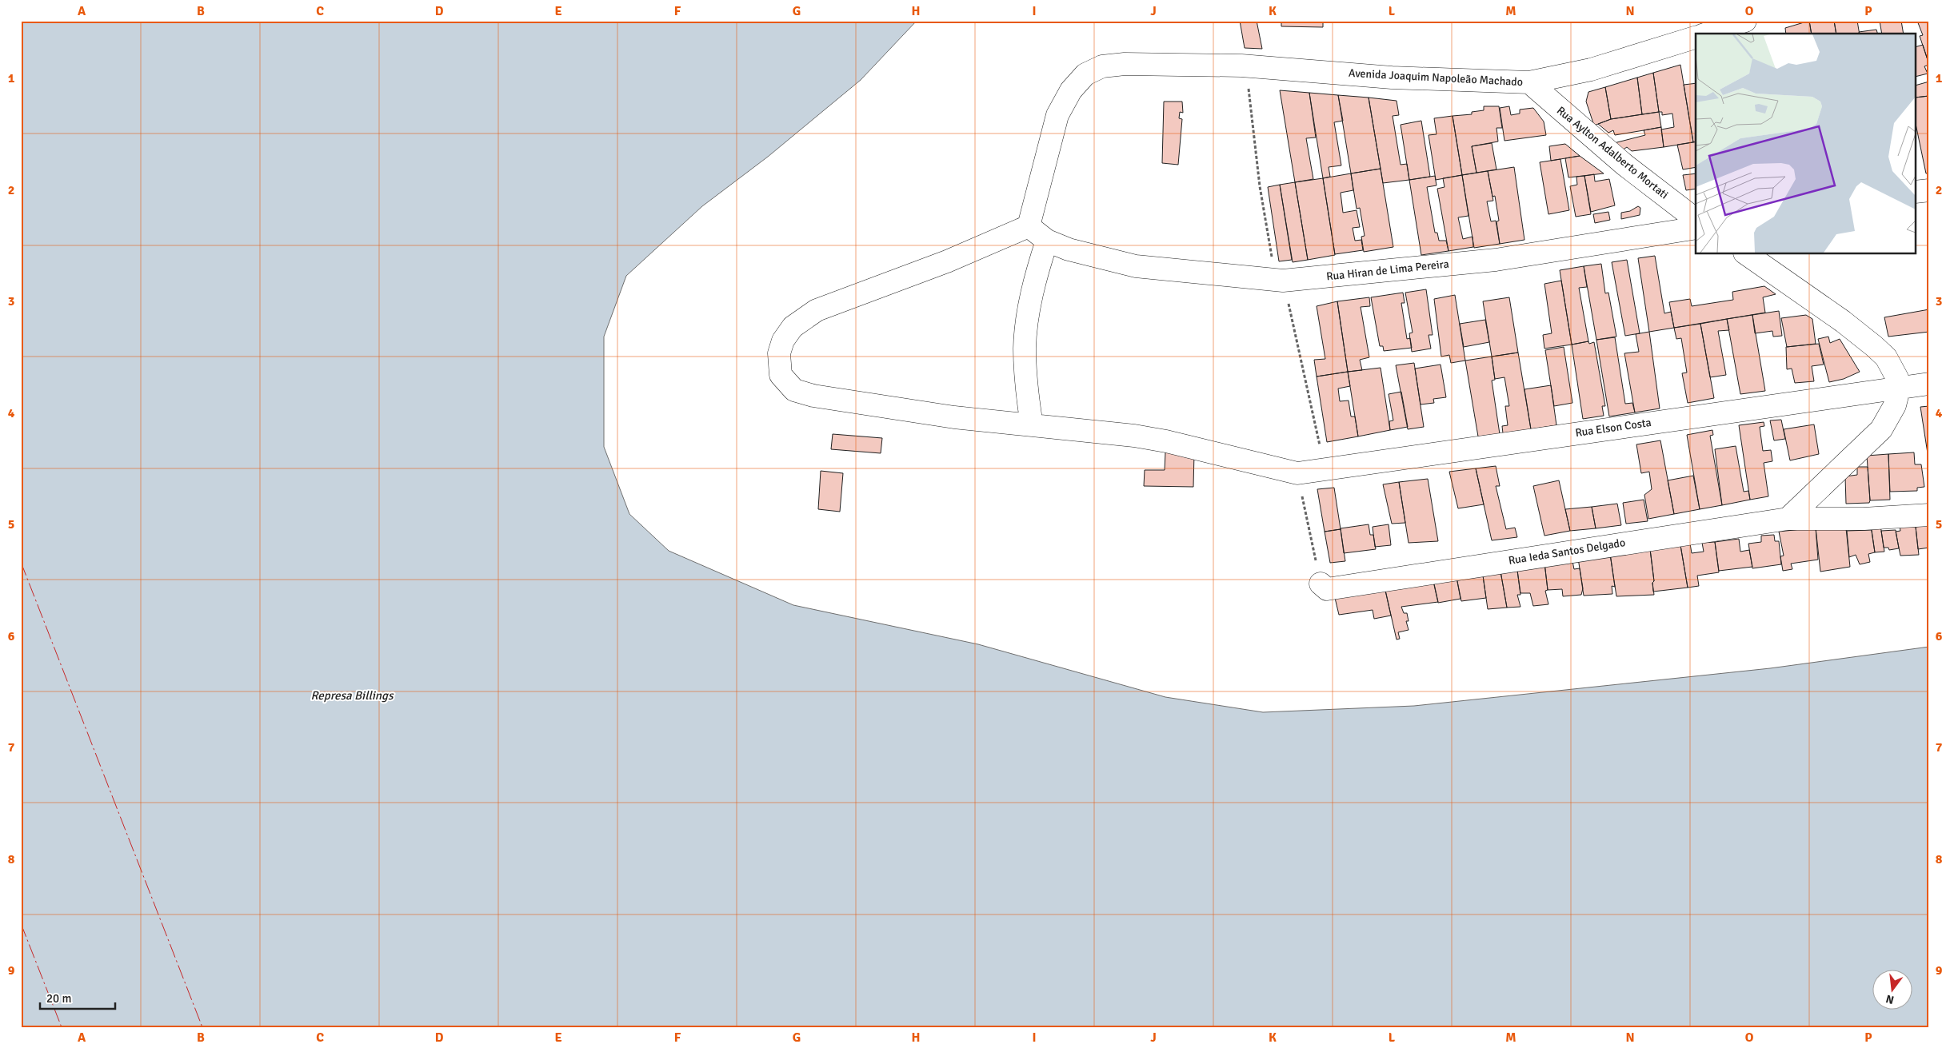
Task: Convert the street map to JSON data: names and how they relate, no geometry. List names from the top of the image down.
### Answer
{
  "streets": {
    "street": [
      "Avenida Joaquim Napoleão Machado",
      "Rua Aylton Adalberto Mortati",
      "Rua Hiran de Lima Pereira",
      "Rua Elson Costa",
      "Rua Ieda Santos Delgado"
    ]
  },
  "crossings": [
    ["Avenida Joaquim Napoleão Machado", "Rua Aylton Adalberto Mortati"],
    ["Avenida Joaquim Napoleão Machado", "Rua Hiran de Lima Pereira"]
  ],
  "water": ["Represa Billings"],
  "scale_bar": "20 m",
  "north": "bottom",
  "grid": {
    "columns": [
      "A",
      "B",
      "C",
      "D",
      "E",
      "F",
      "G",
      "H",
      "I",
      "J",
      "K",
      "L",
      "M",
      "N",
      "O",
      "P"
    ],
    "rows": [
      "1",
      "2",
      "3",
      "4",
      "5",
      "6",
      "7",
      "8",
      "9"
    ]
  }
}
